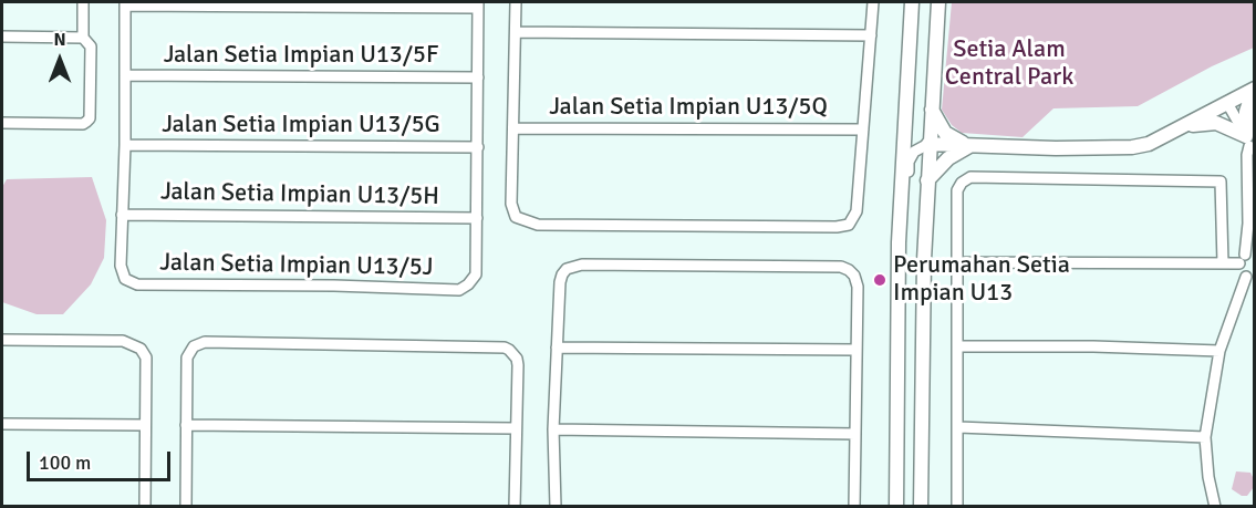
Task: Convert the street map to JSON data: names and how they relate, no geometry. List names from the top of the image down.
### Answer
{
  "streets": {
    "street": [
      "Jalan Setia Impian U13/5F",
      "Jalan Setia Impian U13/5Q",
      "Jalan Setia Impian U13/5G",
      "Jalan Setia Impian U13/5H",
      "Jalan Setia Impian U13/5J"
    ]
  },
  "crossings": [
    ["Jalan Setia Impian U13/5H", "Jalan Setia Impian U13/5J"]
  ],
  "parks": ["Setia Alam Central Park"],
  "places": ["Perumahan Setia Impian U13"],
  "scale_bar": "100 m",
  "north": "top"
}
